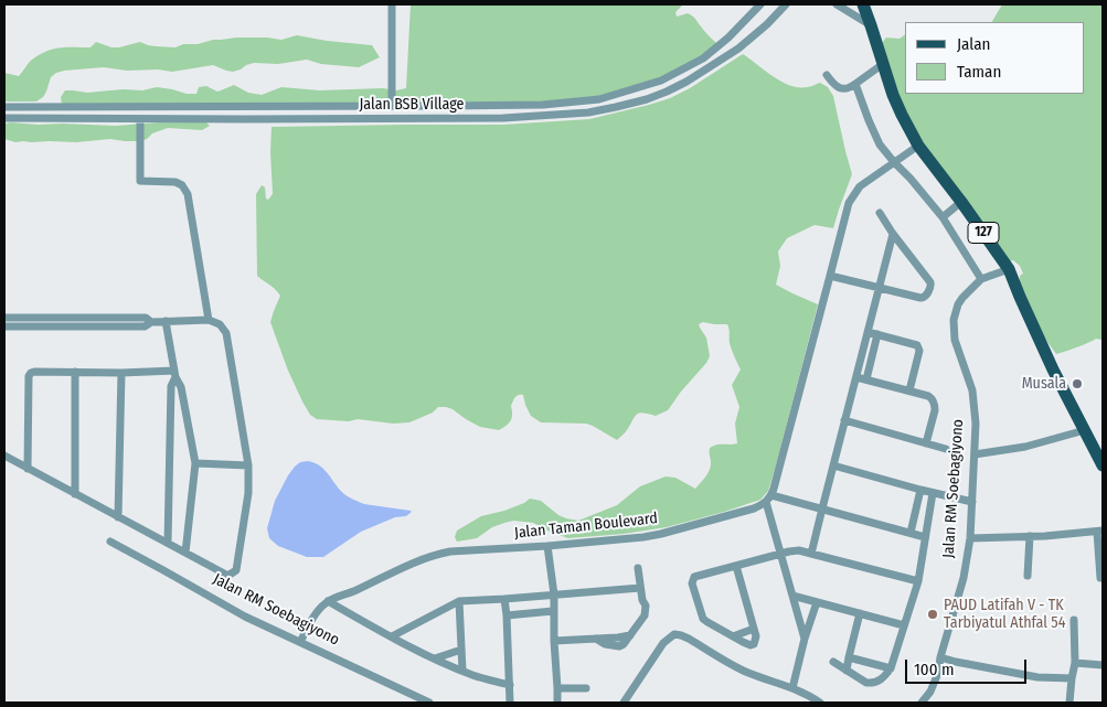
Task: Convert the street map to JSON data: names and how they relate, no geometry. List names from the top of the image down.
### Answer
{
  "streets": {
    "main road": ["127"],
    "street": ["Jalan BSB Village", "Jalan RM Soebagiyono", "Jalan Taman Boulevard"]
  },
  "crossings": [
    ["127", "Jalan RM Soebagiyono"],
    ["Jalan RM Soebagiyono", "Jalan Taman Boulevard"]
  ],
  "places": ["Musala", "PAUD Latifah V - TK Tarbiyatul Athfal 54"],
  "legend": ["Jalan", "Taman"],
  "scale_bar": "100 m"
}
